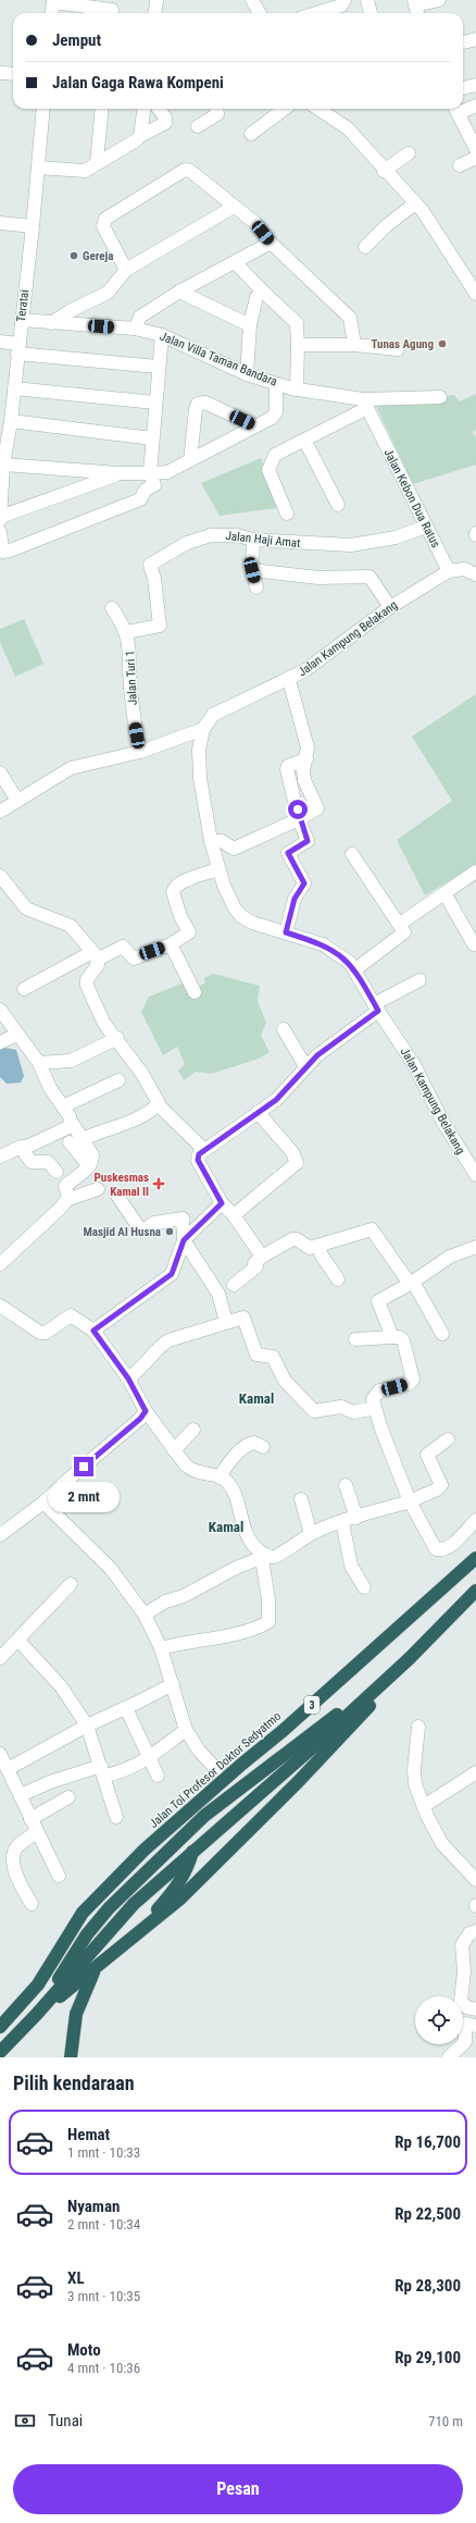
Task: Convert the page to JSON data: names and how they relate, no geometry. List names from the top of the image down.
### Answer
{
  "streets": {
    "highway": ["3", "Jalan Tol Profesor Doktor Sedyatmo"],
    "street": [
      "Teratai",
      "Jalan Villa Taman Bandara",
      "Jalan Kebon Dua Ratus",
      "Jalan Haji Amat",
      "Jalan Kampung Belakang",
      "Jalan Turi 1"
    ]
  },
  "crossings": [
    ["Teratai", "Jalan Villa Taman Bandara"],
    ["Jalan Villa Taman Bandara", "Jalan Kebon Dua Ratus"],
    ["Jalan Kebon Dua Ratus", "Jalan Haji Amat"],
    ["Jalan Kebon Dua Ratus", "Jalan Kampung Belakang"],
    ["Jalan Haji Amat", "Jalan Turi 1"],
    ["Jalan Kampung Belakang", "Jalan Turi 1"]
  ],
  "districts": ["Kamal", "Kamal"],
  "places": {
    "other": ["Gereja", "Tunas Agung", "Masjid Al Husna"],
    "health": ["Puskesmas Kamal II"]
  },
  "page": {
    "banner": ["Jemput", "Jalan Gaga Rawa Kompeni"],
    "bubble": "2 mnt",
    "heading": "Pilih kendaraan",
    "list": [
      {
        "name": "Hemat",
        "note": "1 mnt · 10:33",
        "value": "Rp 16,700"
      },
      {
        "name": "Nyaman",
        "note": "2 mnt · 10:34",
        "value": "Rp 22,500"
      },
      {
        "name": "XL",
        "note": "3 mnt · 10:35",
        "value": "Rp 28,300"
      },
      {
        "name": "Moto",
        "note": "4 mnt · 10:36",
        "value": "Rp 29,100"
      }
    ],
    "pay": ["Tunai", "710 m"],
    "buttons": "Pesan"
  }
}
